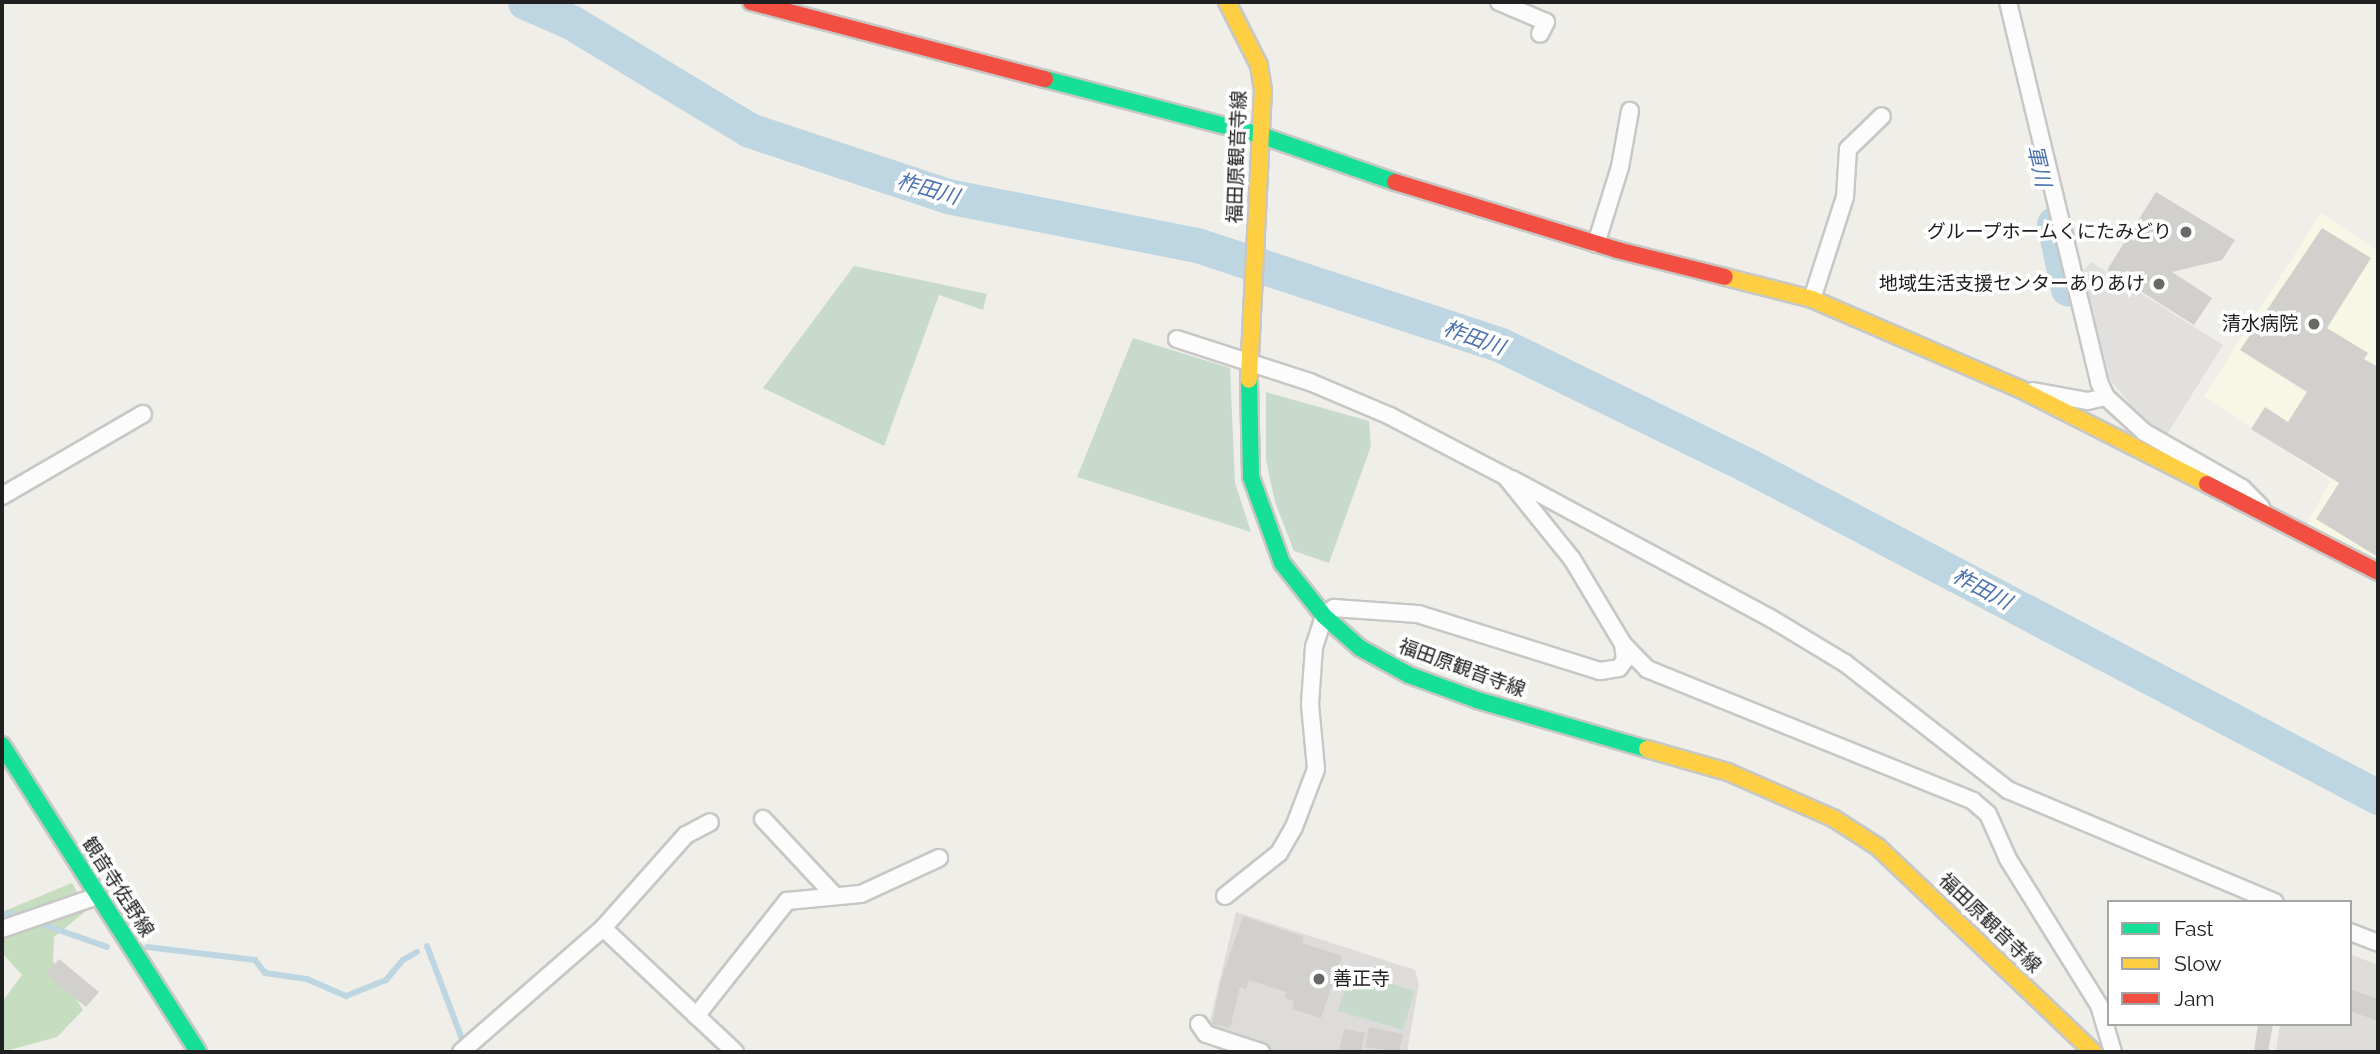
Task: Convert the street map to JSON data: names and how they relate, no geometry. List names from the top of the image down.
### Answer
{
  "streets": {
    "main road": ["福田原観音寺線", "観音寺佐野線"]
  },
  "water": ["軍川", "柞田川"],
  "places": [
    "グループホームくにたみどり",
    "地域生活支援センターありあけ",
    "清水病院",
    "善正寺"
  ],
  "legend": ["Fast", "Slow", "Jam"]
}
